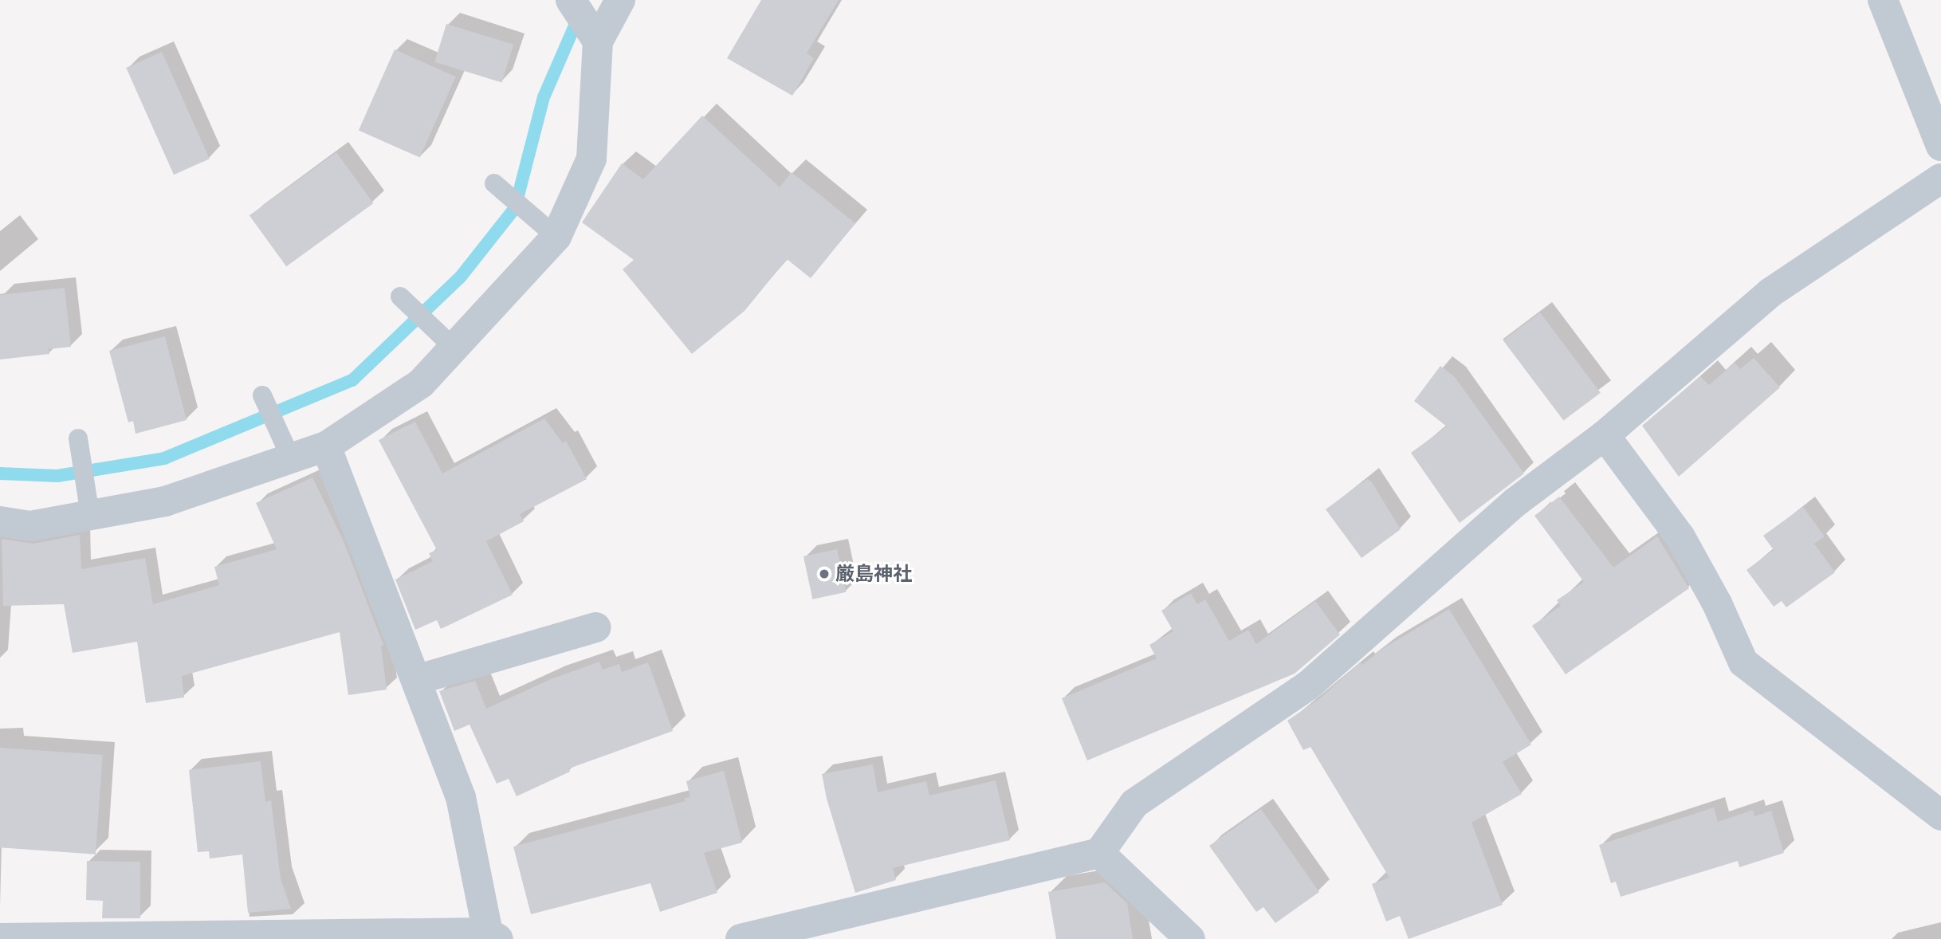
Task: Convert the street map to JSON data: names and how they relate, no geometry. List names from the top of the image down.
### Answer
{
  "places": ["厳島神社"]
}
